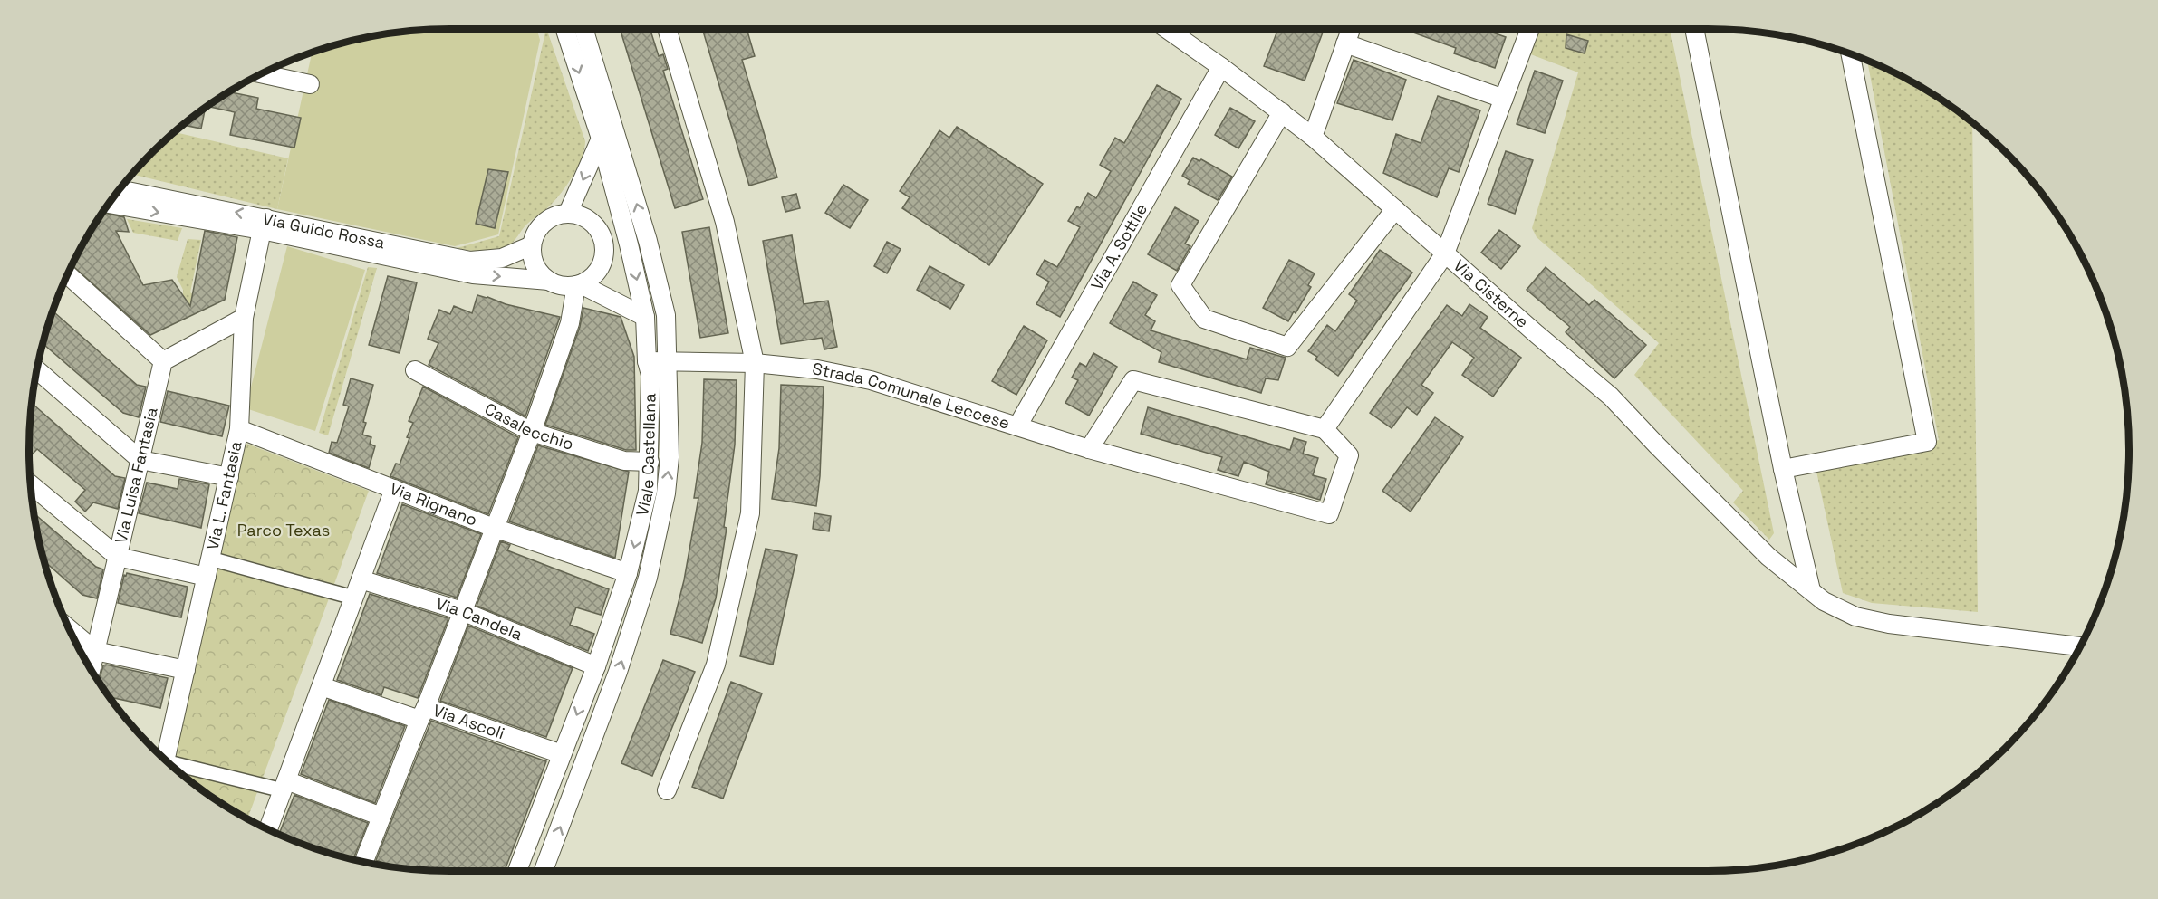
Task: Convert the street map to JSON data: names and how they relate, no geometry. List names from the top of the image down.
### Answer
{
  "streets": {
    "street": [
      "Via Guido Rossa",
      "Via A. Sottile",
      "Via Cisterne",
      "Strada Comunale Leccese",
      "Casalecchio",
      "Viale Castellana",
      "Via Luisa Fantasia",
      "Via L. Fantasia",
      "Via Rignano",
      "Via Candela",
      "Via Ascoli"
    ]
  },
  "crossings": [
    ["Via Guido Rossa", "Via L. Fantasia"],
    ["Via A. Sottile", "Via Cisterne"],
    ["Via A. Sottile", "Strada Comunale Leccese"],
    ["Strada Comunale Leccese", "Viale Castellana"],
    ["Casalecchio", "Viale Castellana"],
    ["Viale Castellana", "Via Rignano"],
    ["Viale Castellana", "Via Candela"],
    ["Viale Castellana", "Via Ascoli"],
    ["Via L. Fantasia", "Via Rignano"]
  ],
  "parks": ["Parco Texas"]
}
